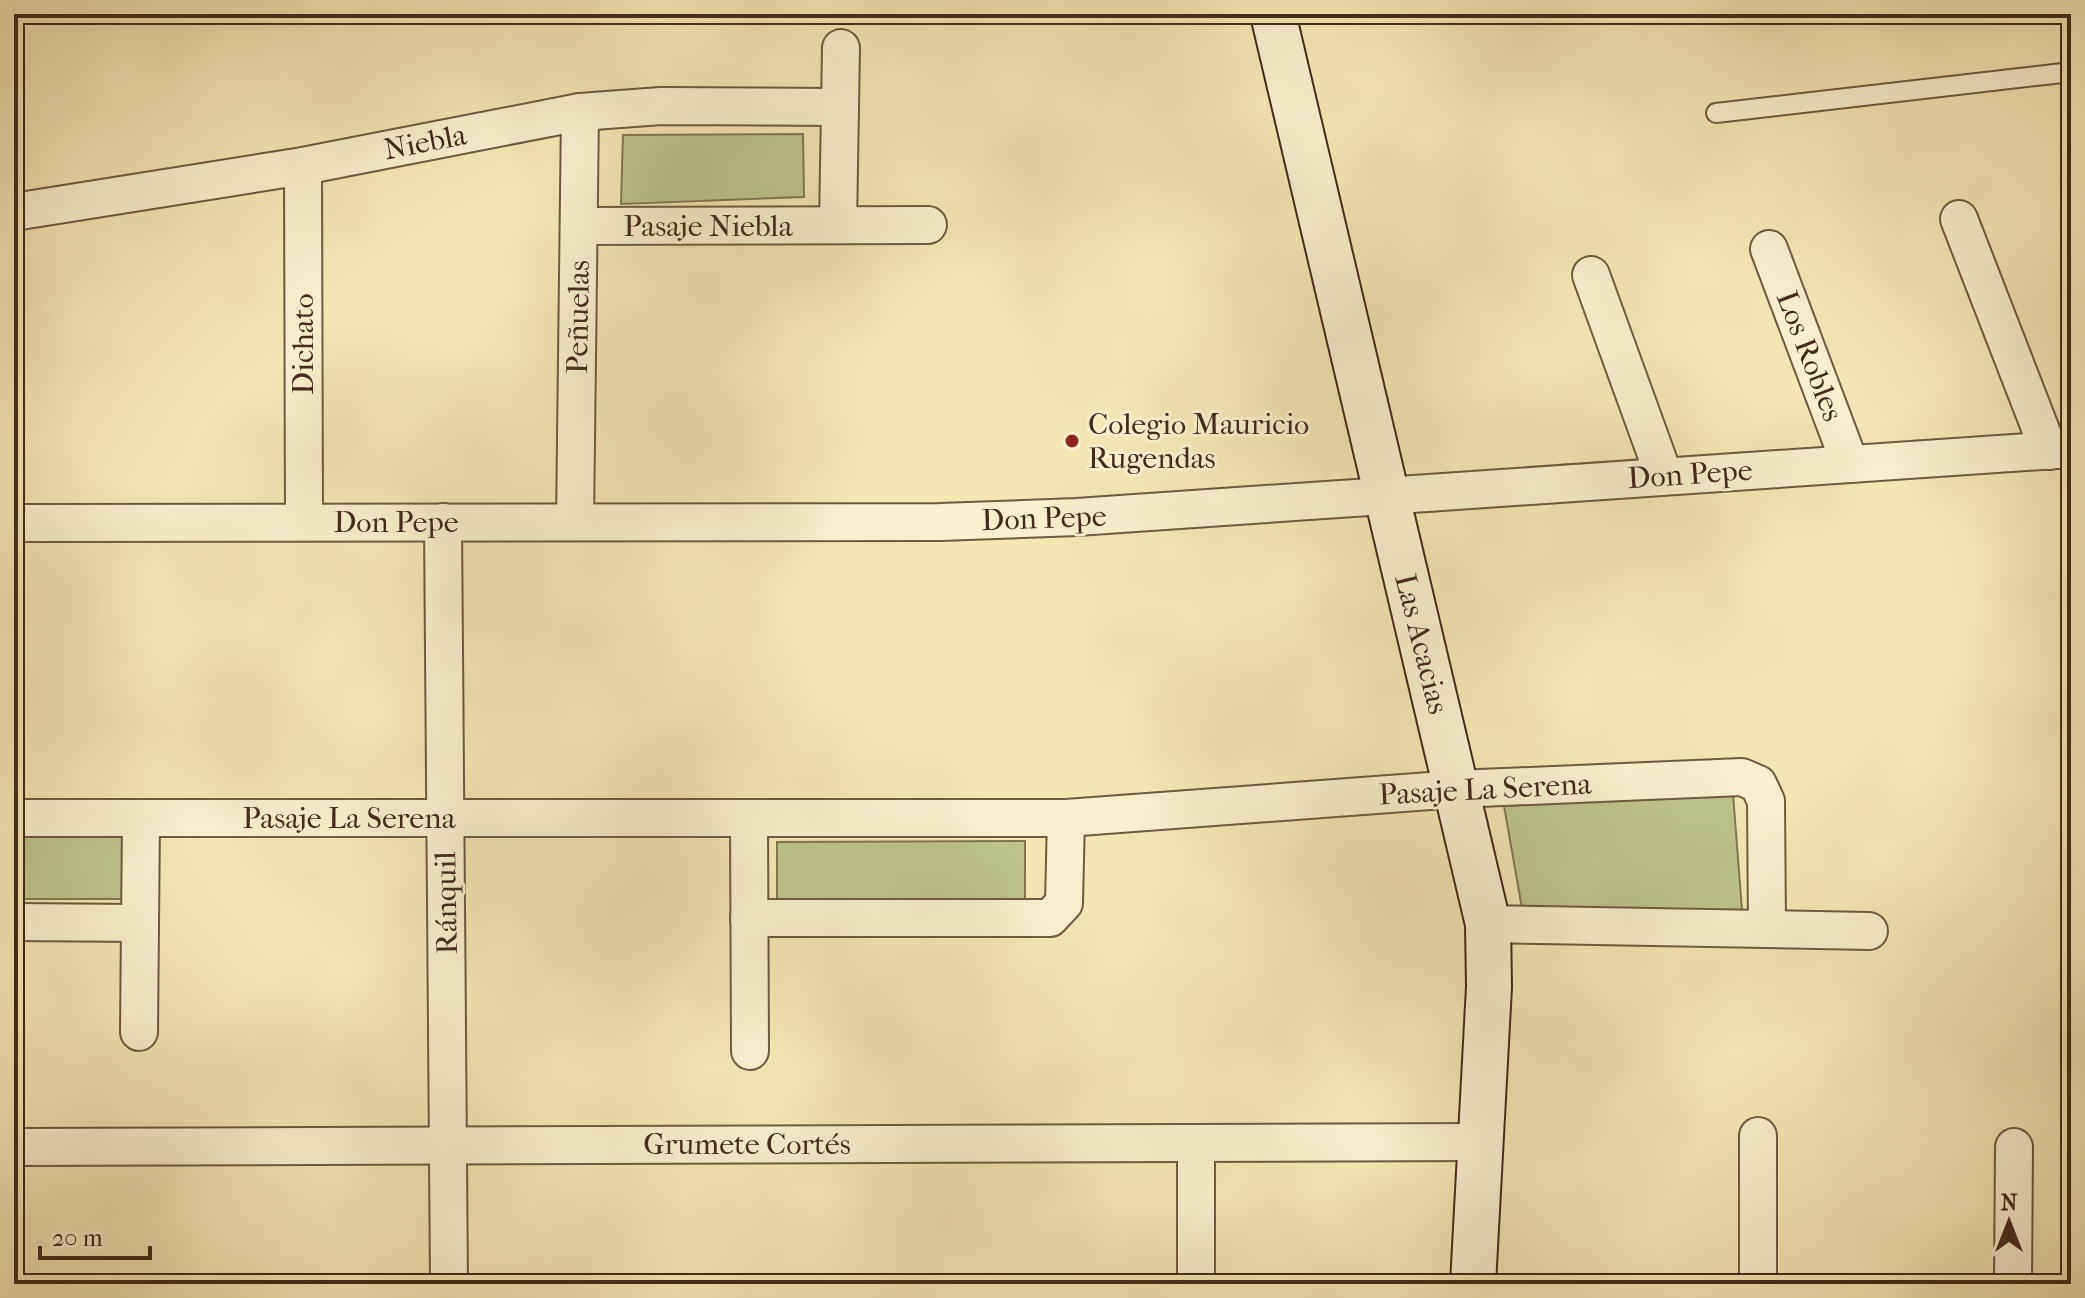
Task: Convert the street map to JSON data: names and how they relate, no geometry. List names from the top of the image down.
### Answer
{
  "streets": {
    "main road": ["Las Acacias"],
    "street": [
      "Niebla",
      "Pasaje Niebla",
      "Peñuelas",
      "Dichato",
      "Los Robles",
      "Don Pepe",
      "Pasaje La Serena",
      "Ránquil",
      "Grumete Cortés"
    ]
  },
  "crossings": [
    ["Niebla", "Peñuelas"],
    ["Niebla", "Dichato"],
    ["Pasaje Niebla", "Peñuelas"],
    ["Peñuelas", "Don Pepe"],
    ["Dichato", "Don Pepe"],
    ["Los Robles", "Don Pepe"],
    ["Don Pepe", "Las Acacias"],
    ["Don Pepe", "Ránquil"],
    ["Las Acacias", "Pasaje La Serena"],
    ["Las Acacias", "Grumete Cortés"],
    ["Pasaje La Serena", "Ránquil"],
    ["Ránquil", "Grumete Cortés"]
  ],
  "places": ["Colegio Mauricio Rugendas"],
  "scale_bar": "20 m",
  "north": "top"
}
